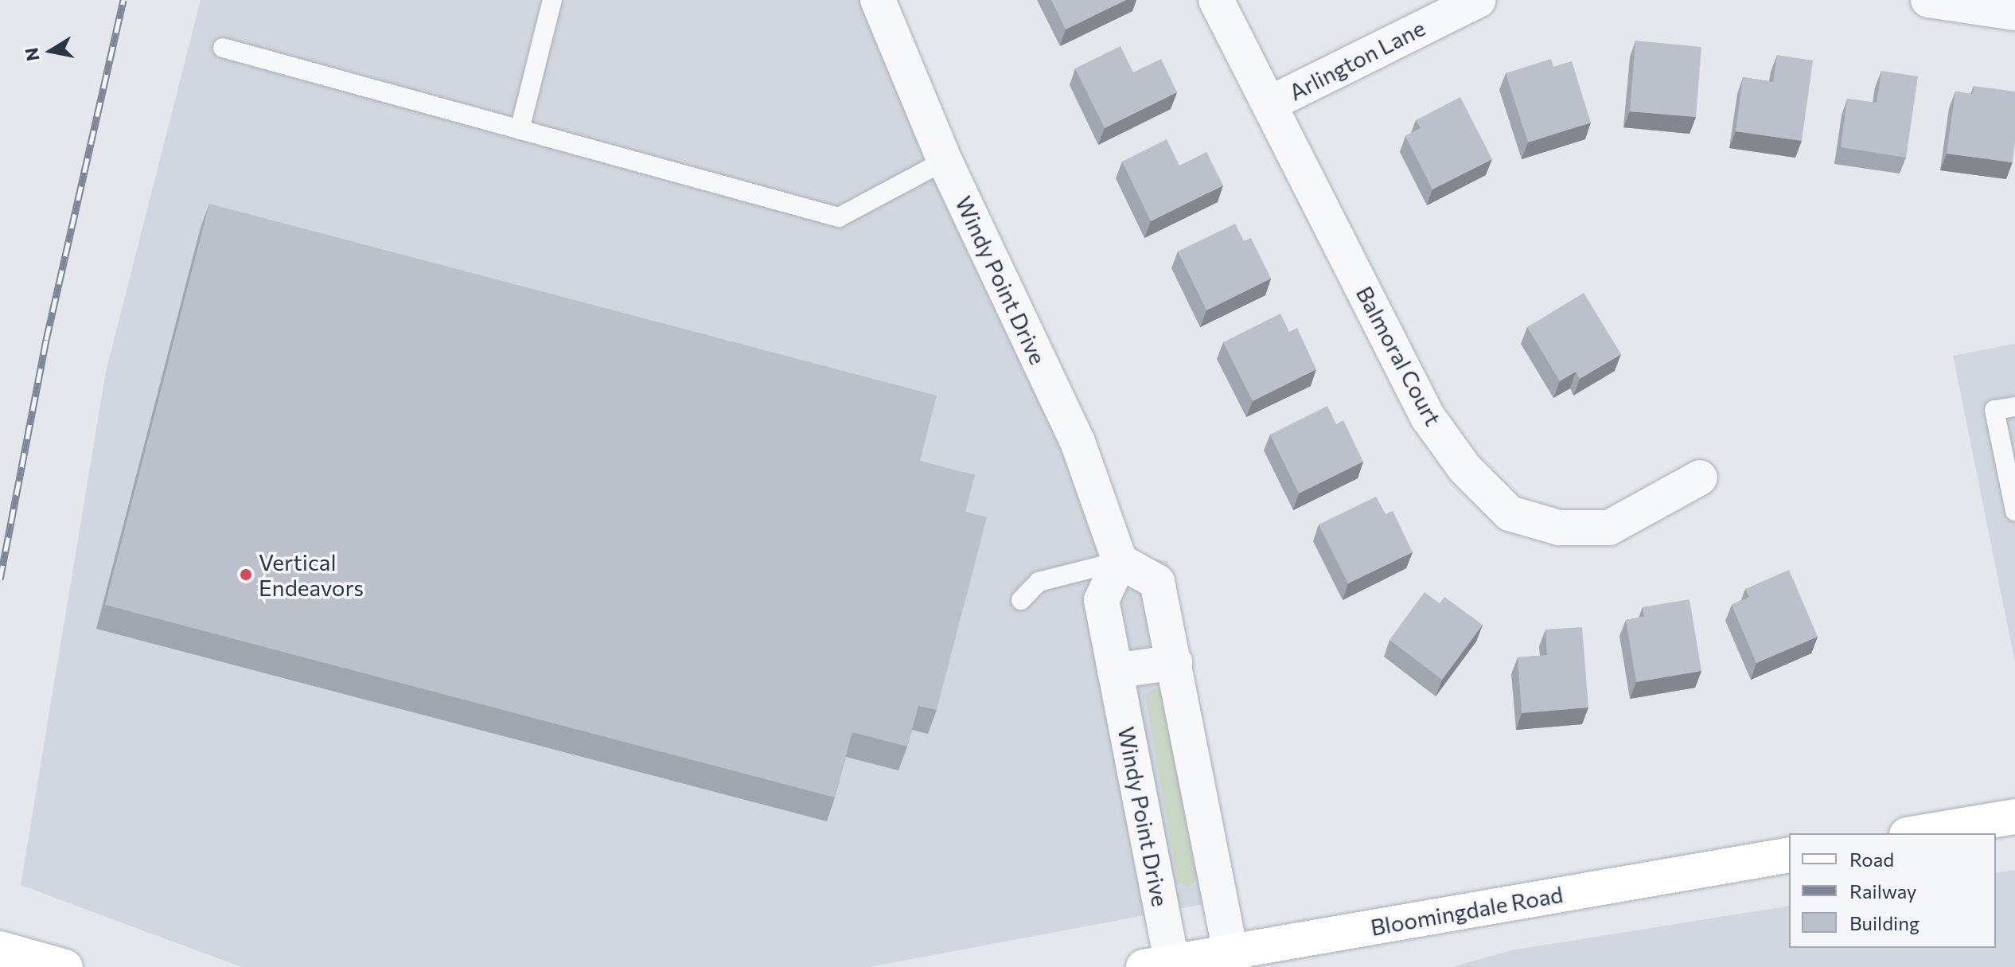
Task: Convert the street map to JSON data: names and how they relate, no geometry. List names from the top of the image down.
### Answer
{
  "streets": {
    "main road": ["Bloomingdale Road"],
    "street": ["Arlington Lane", "Windy Point Drive", "Balmoral Court"]
  },
  "crossings": [
    ["Arlington Lane", "Balmoral Court"],
    ["Windy Point Drive", "Bloomingdale Road"]
  ],
  "places": ["Vertical Endeavors"],
  "legend": ["Road", "Railway", "Building"],
  "north": "left"
}
